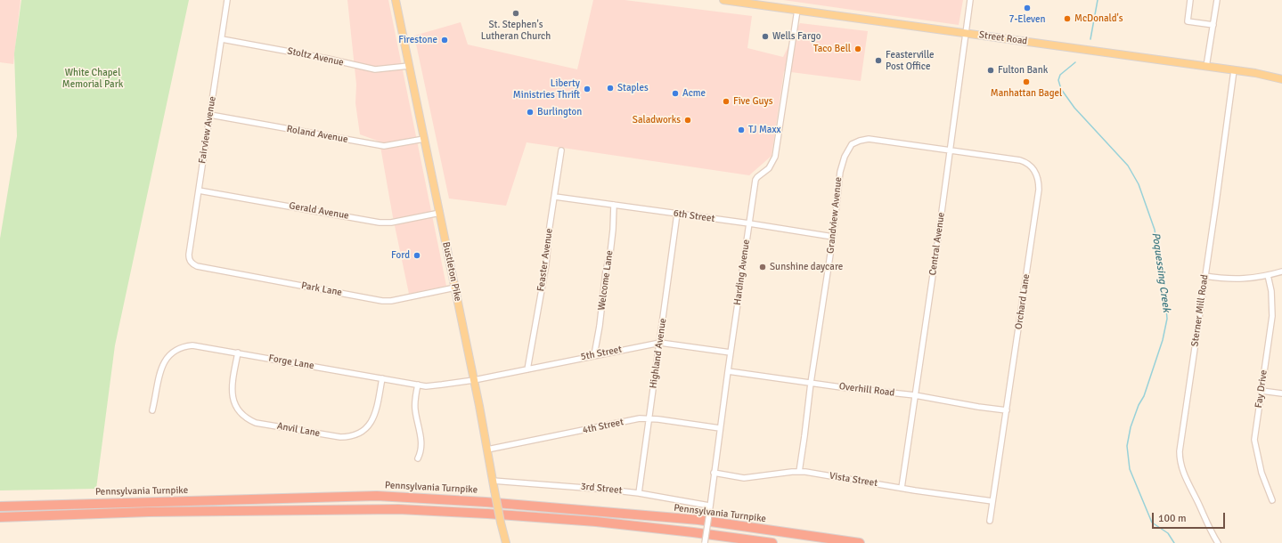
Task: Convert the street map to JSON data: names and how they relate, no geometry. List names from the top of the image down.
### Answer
{
  "streets": {
    "highway": ["Pennsylvania Turnpike"],
    "main road": ["Street Road", "Bustleton Pike"],
    "street": [
      "Stoltz Avenue",
      "Fairview Avenue",
      "Roland Avenue",
      "Gerald Avenue",
      "Grandview Avenue",
      "6th Street",
      "Central Avenue",
      "Feaster Avenue",
      "Harding Avenue",
      "Welcome Lane",
      "Park Lane",
      "Orchard Lane",
      "Sterner Mill Road",
      "5th Street",
      "Highland Avenue",
      "Forge Lane",
      "Fay Drive",
      "Overhill Road",
      "4th Street",
      "Anvil Lane",
      "Vista Street",
      "3rd Street"
    ]
  },
  "crossings": [
    ["Street Road", "Central Avenue"],
    ["Street Road", "Harding Avenue"],
    ["Street Road", "Sterner Mill Road"],
    ["Stoltz Avenue", "Fairview Avenue"],
    ["Stoltz Avenue", "Bustleton Pike"],
    ["Fairview Avenue", "Roland Avenue"],
    ["Fairview Avenue", "Gerald Avenue"],
    ["Fairview Avenue", "Park Lane"],
    ["Roland Avenue", "Bustleton Pike"],
    ["Gerald Avenue", "Bustleton Pike"],
    ["Grandview Avenue", "6th Street"],
    ["Grandview Avenue", "Central Avenue"],
    ["Grandview Avenue", "Orchard Lane"],
    ["Grandview Avenue", "Overhill Road"],
    ["Grandview Avenue", "Vista Street"],
    ["6th Street", "Feaster Avenue"],
    ["6th Street", "Harding Avenue"],
    ["6th Street", "Welcome Lane"],
    ["6th Street", "Highland Avenue"],
    ["Central Avenue", "Orchard Lane"],
    ["Central Avenue", "Overhill Road"],
    ["Central Avenue", "Vista Street"],
    ["Feaster Avenue", "5th Street"],
    ["Bustleton Pike", "Park Lane"],
    ["Bustleton Pike", "5th Street"],
    ["Bustleton Pike", "Forge Lane"],
    ["Bustleton Pike", "4th Street"],
    ["Bustleton Pike", "3rd Street"],
    ["Harding Avenue", "5th Street"],
    ["Harding Avenue", "Overhill Road"],
    ["Harding Avenue", "4th Street"],
    ["Harding Avenue", "Vista Street"],
    ["Harding Avenue", "3rd Street"],
    ["Welcome Lane", "5th Street"],
    ["Orchard Lane", "Overhill Road"],
    ["Orchard Lane", "Vista Street"],
    ["5th Street", "Highland Avenue"],
    ["5th Street", "Forge Lane"],
    ["Highland Avenue", "4th Street"],
    ["Highland Avenue", "3rd Street"],
    ["Forge Lane", "Anvil Lane"]
  ],
  "water": ["Poquessing Creek"],
  "parks": ["White Chapel Memorial Park"],
  "places": [
    "7-Eleven",
    "St. Stephen's Lutheran Church",
    "McDonald's",
    "Wells Fargo",
    "Firestone",
    "Taco Bell",
    "Feasterville Post Office",
    "Fulton Bank",
    "Manhattan Bagel",
    "Staples",
    "Liberty Ministries Thrift",
    "Acme",
    "Five Guys",
    "Burlington",
    "Saladworks",
    "TJ Maxx",
    "Ford",
    "Sunshine daycare"
  ],
  "scale_bar": "100 m"
}
